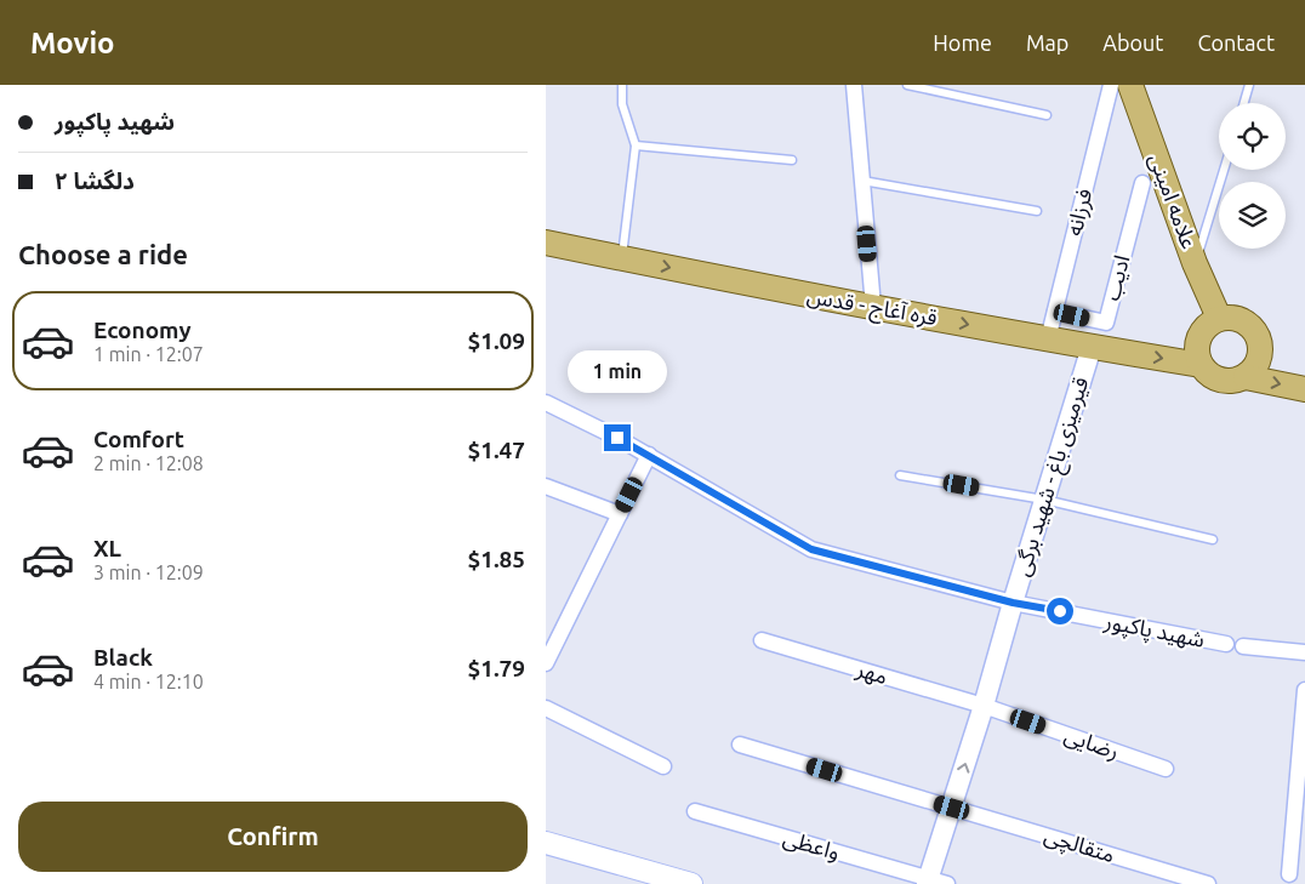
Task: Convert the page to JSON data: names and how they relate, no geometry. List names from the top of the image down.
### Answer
{
  "streets": {
    "main road": ["علامه امینی", "قره آغاج - قدس"],
    "street": [
      "فرزانه",
      "ادیب",
      "قیرمیزی باغ - شهید برگی",
      "شهید پاکپور",
      "مهر",
      "رضایی",
      "واعظی",
      "متقالچی"
    ]
  },
  "crossings": [
    ["علامه امینی", "قره آغاج - قدس"],
    ["فرزانه", "ادیب"],
    ["فرزانه", "قره آغاج - قدس"],
    ["قره آغاج - قدس", "قیرمیزی باغ - شهید برگی"],
    ["قیرمیزی باغ - شهید برگی", "شهید پاکپور"],
    ["قیرمیزی باغ - شهید برگی", "مهر"],
    ["قیرمیزی باغ - شهید برگی", "رضایی"],
    ["قیرمیزی باغ - شهید برگی", "واعظی"],
    ["قیرمیزی باغ - شهید برگی", "متقالچی"],
    ["مهر", "رضایی"]
  ],
  "one_way": ["قره آغاج - قدس"],
  "page": {
    "header": "Movio",
    "nav": [
      "Home",
      "Map",
      "About",
      "Contact"
    ],
    "banner": ["شهید پاکپور", "دلگشا ۲"],
    "heading": "Choose a ride",
    "list": [
      {
        "name": "Economy",
        "note": "1 min · 12:07",
        "value": "$1.09"
      },
      {
        "name": "Comfort",
        "note": "2 min · 12:08",
        "value": "$1.47"
      },
      {
        "name": "XL",
        "note": "3 min · 12:09",
        "value": "$1.85"
      },
      {
        "name": "Black",
        "note": "4 min · 12:10",
        "value": "$1.79"
      }
    ],
    "bubble": "1 min",
    "buttons": "Confirm"
  }
}
